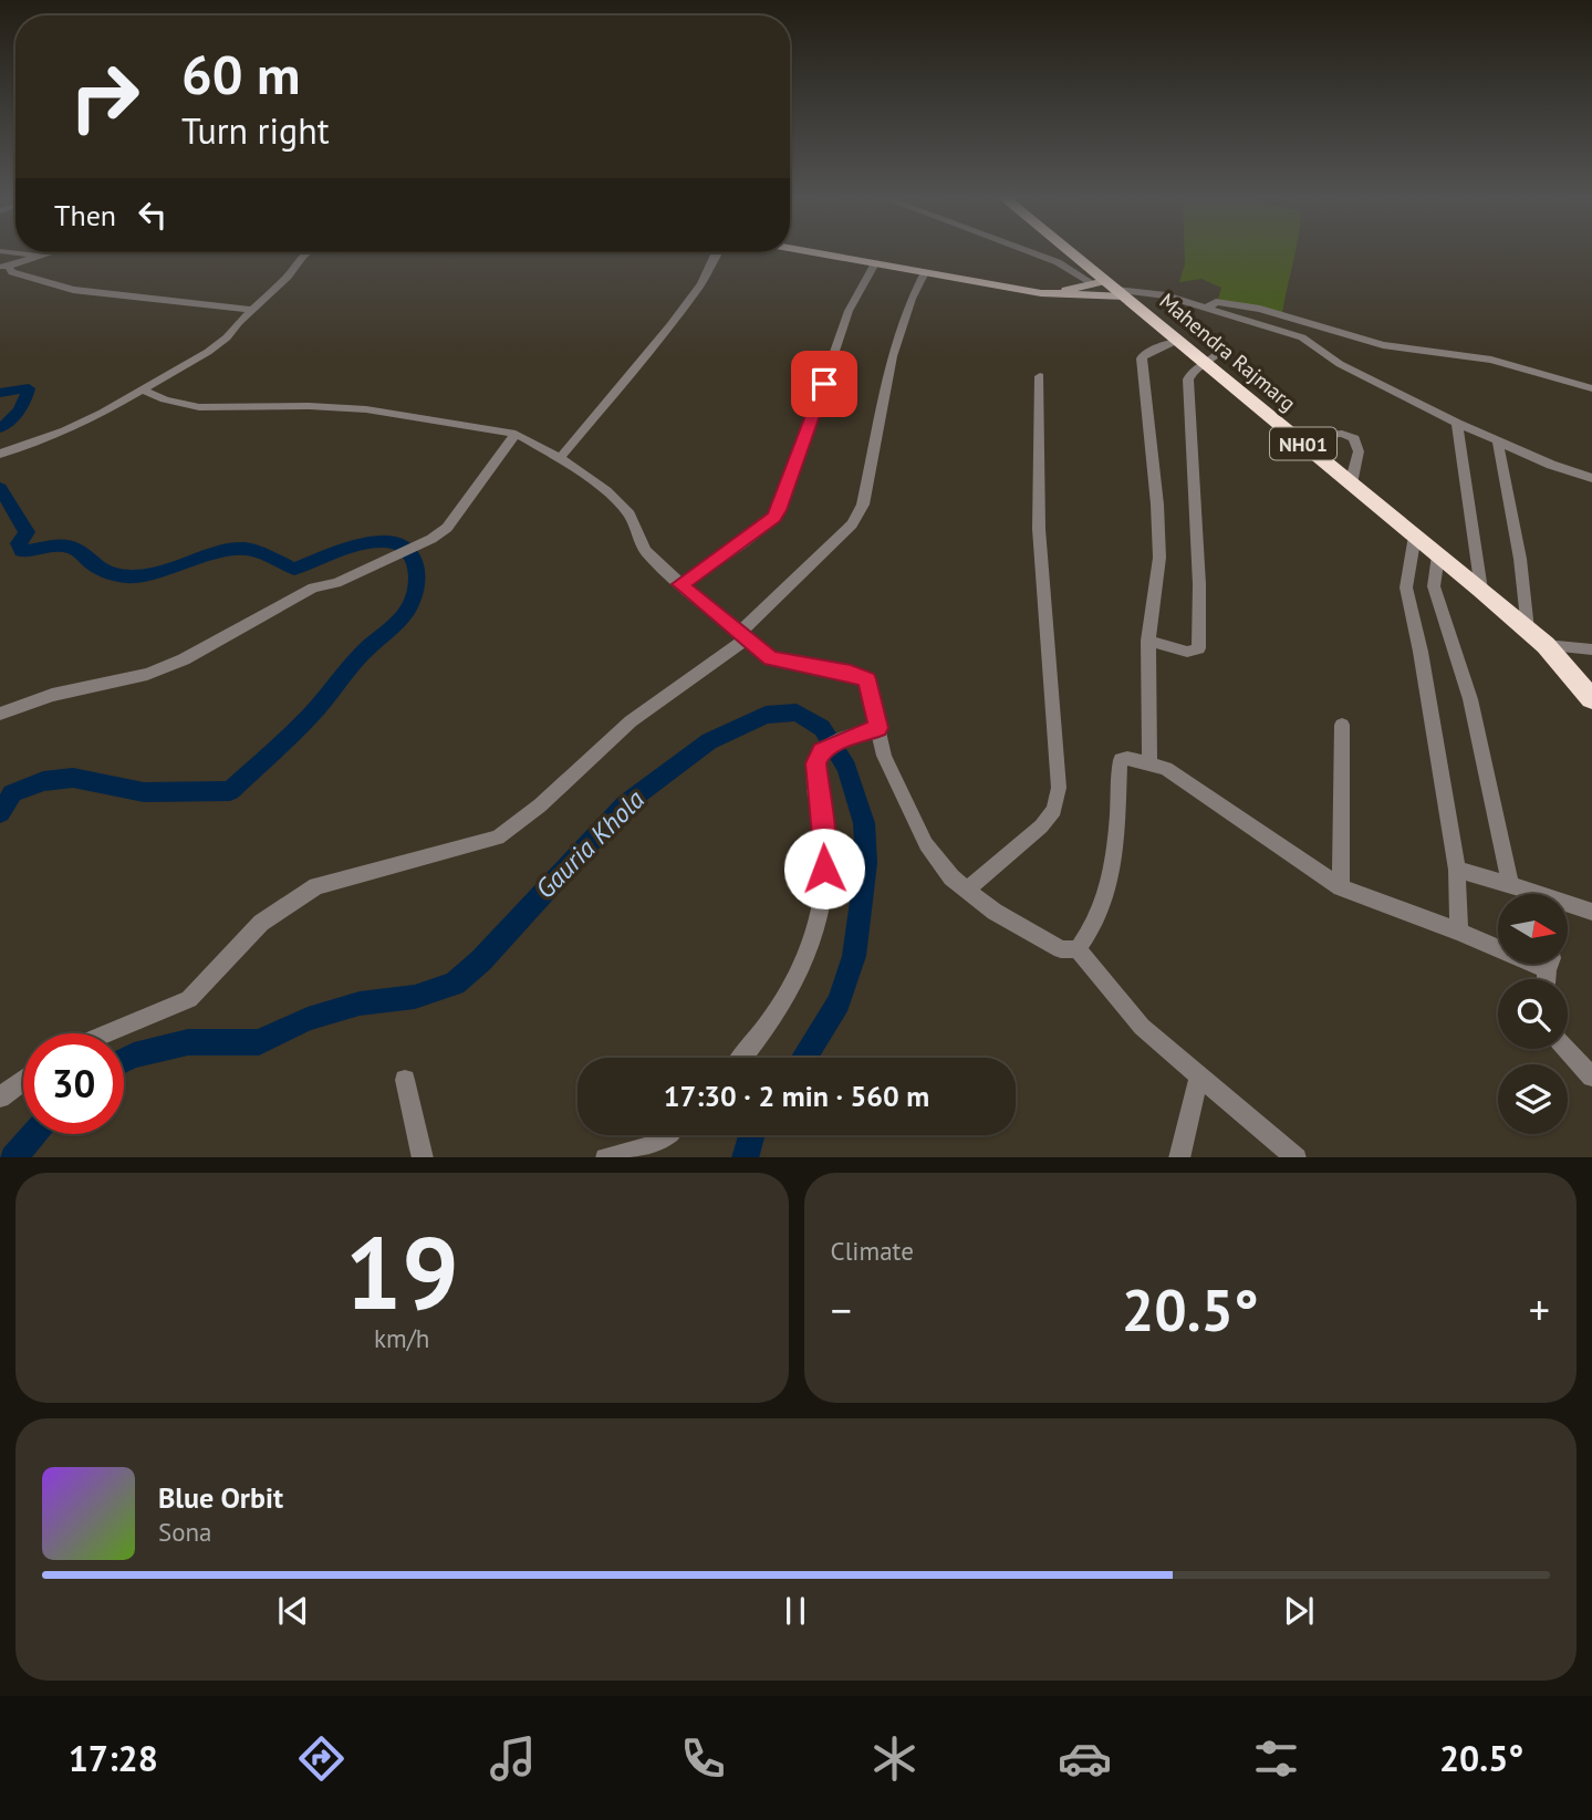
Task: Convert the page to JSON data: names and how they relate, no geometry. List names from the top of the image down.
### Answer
{
  "streets": {
    "highway": ["Mahendra Rajmarg", "NH01"]
  },
  "water": ["Gauria Khola"],
  "north": "right",
  "page": {
    "turn": ["60 m", "Turn right"],
    "then": "Then",
    "limit": "30",
    "trip": "17:30 · 2 min · 560 m",
    "tile": [
      ["19", "km/h"],
      "Climate"
    ],
    "heat": ["−", "20.5°", "+"],
    "song": ["Blue Orbit", "Sona"],
    "tabs": ["17:28", "20.5°"]
  }
}
